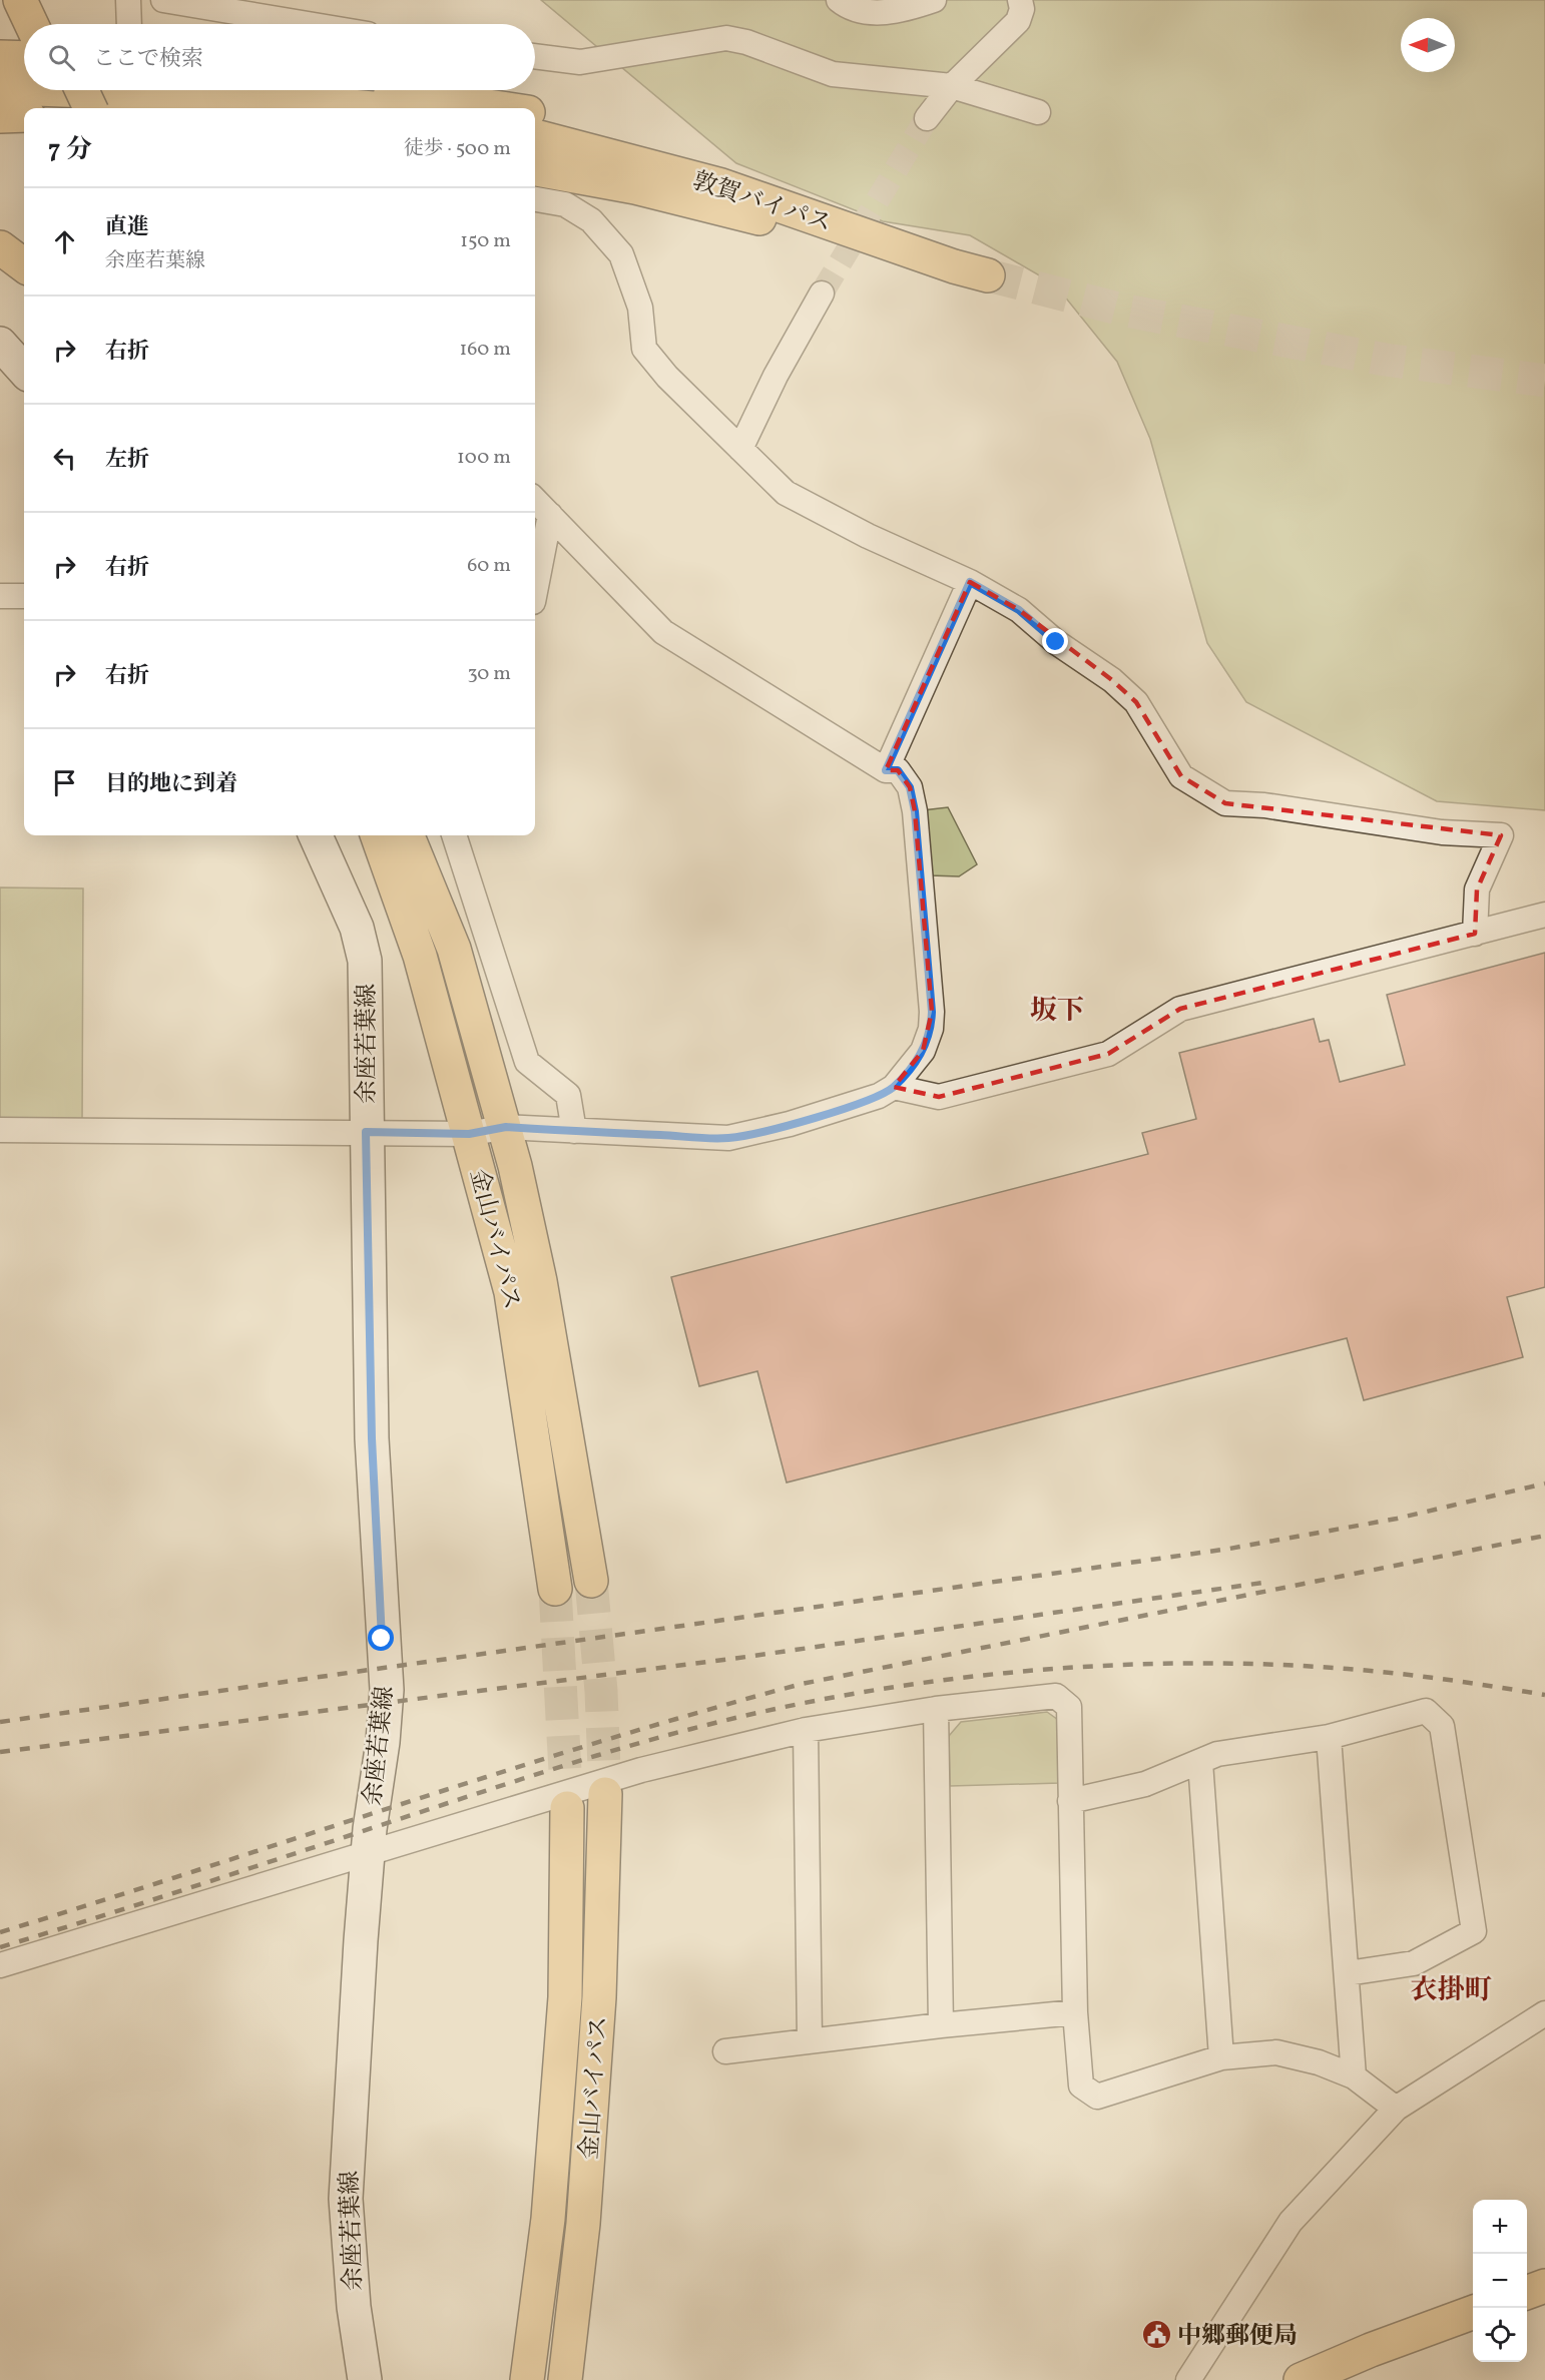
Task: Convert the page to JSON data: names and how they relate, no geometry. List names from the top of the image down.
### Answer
{
  "streets": {
    "highway": ["敦賀バイパス", "金山バイパス"],
    "main road": ["余座若葉線"]
  },
  "districts": ["坂下", "衣掛町"],
  "places": {
    "public building": ["中郷郵便局"]
  },
  "north": "left",
  "page": {
    "search": "ここで検索",
    "heading": ["7 分", "徒歩 · 500 m"],
    "list": [
      ["直進", "余座若葉線", "150 m"],
      ["右折", "160 m"],
      ["左折", "100 m"],
      ["右折", "60 m"],
      ["右折", "30 m"],
      "目的地に到着"
    ],
    "map_buttons": ["+", "−"]
  }
}
